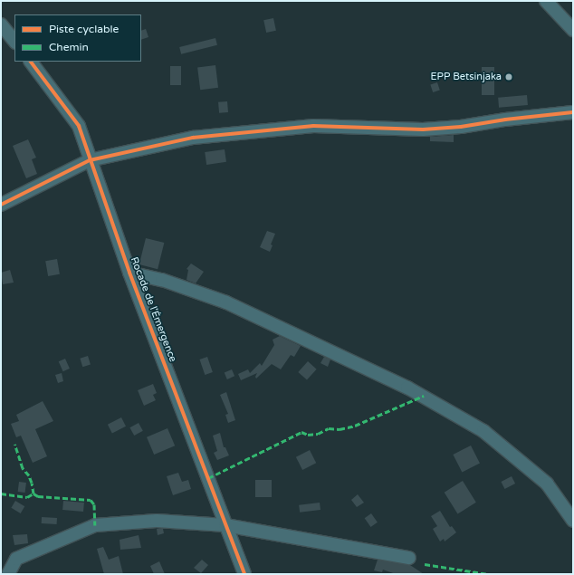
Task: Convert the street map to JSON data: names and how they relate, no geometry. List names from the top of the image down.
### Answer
{
  "streets": {
    "street": ["Rocade de l'Émergence"]
  },
  "places": ["EPP Betsinjaka"],
  "legend": ["Piste cyclable", "Chemin"]
}
